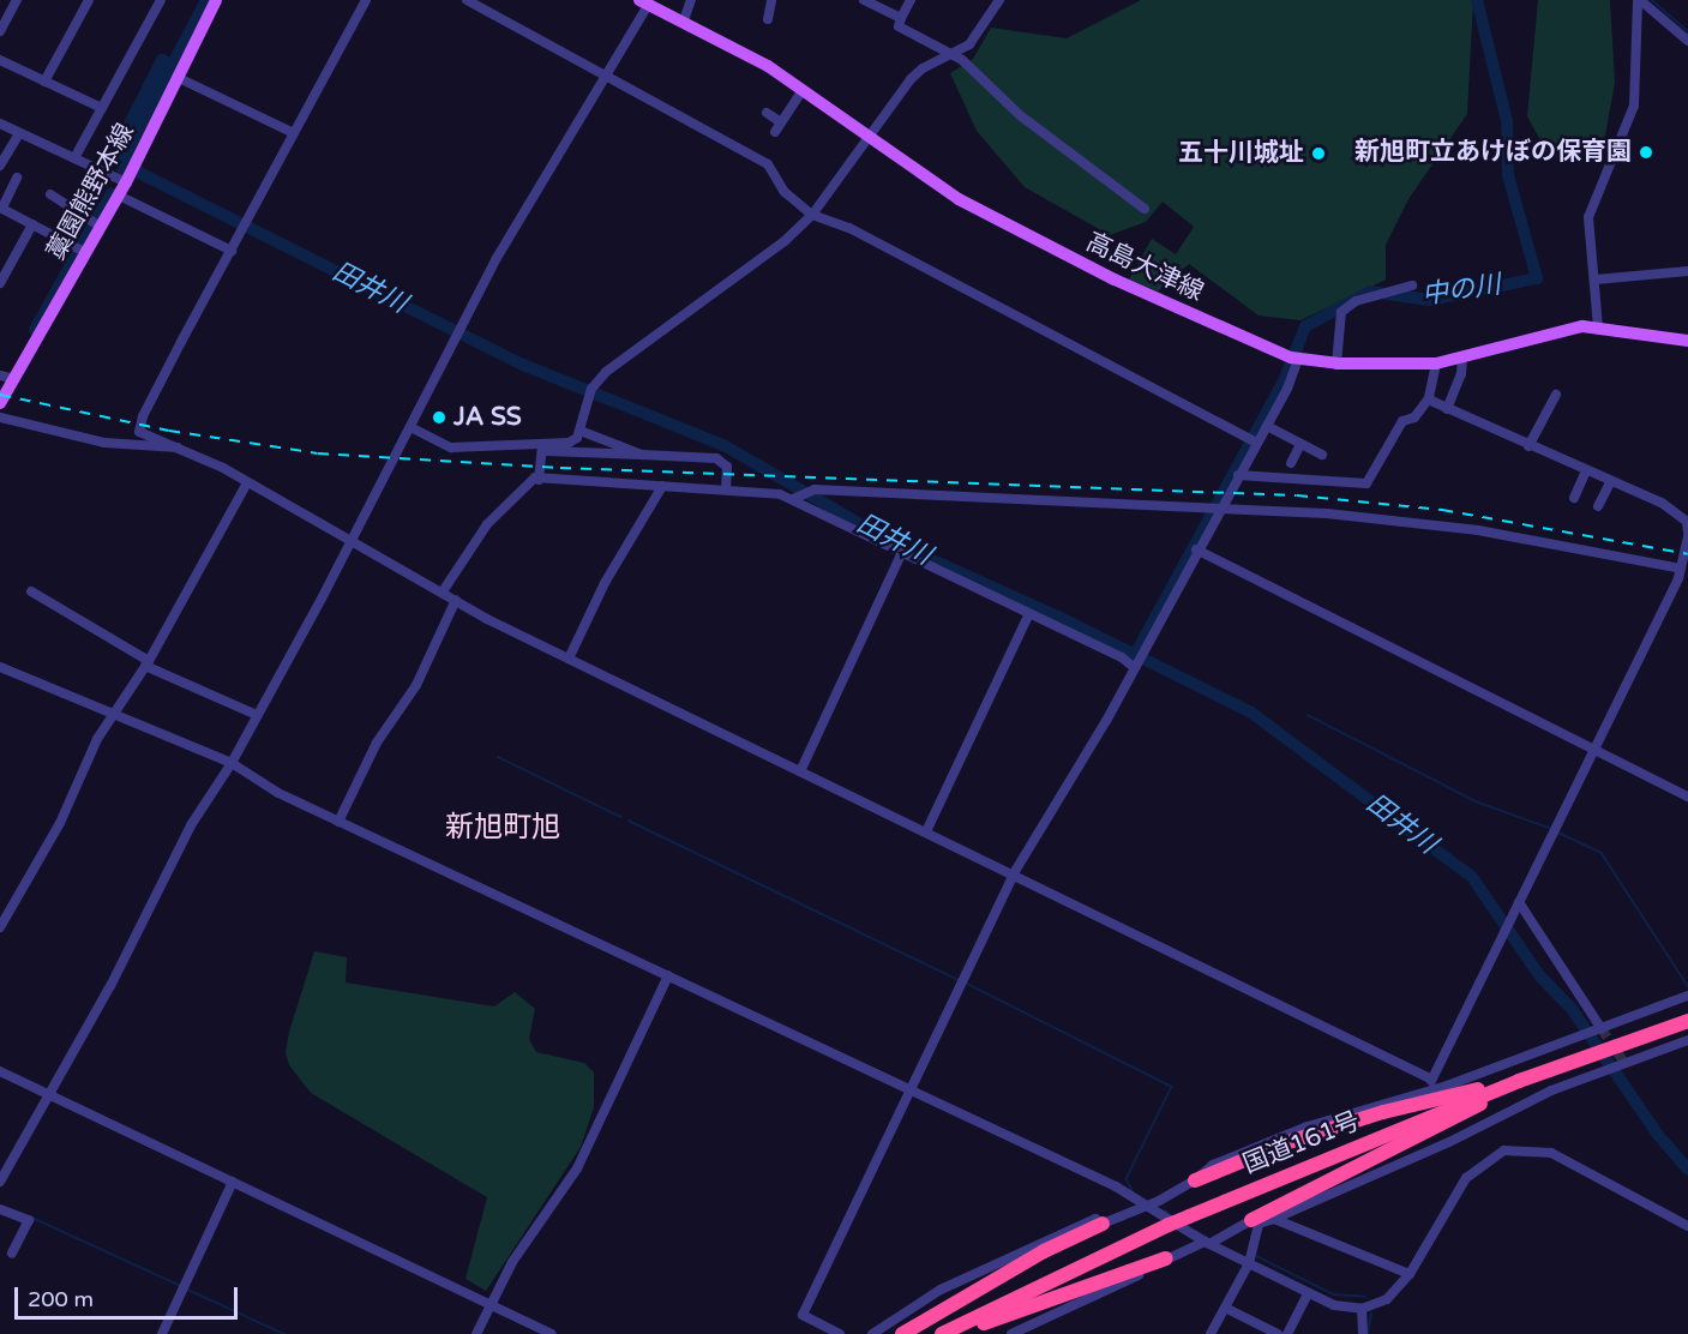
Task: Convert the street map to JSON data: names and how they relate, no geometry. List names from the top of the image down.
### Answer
{
  "streets": {
    "highway": ["国道161号"],
    "main road": ["藁園熊野本線", "高島大津線"]
  },
  "districts": ["新旭町旭"],
  "water": ["田井川", "中の川"],
  "places": ["新旭町立あけぼの保育園", "五十川城址", "JA SS"],
  "scale_bar": "200 m"
}
